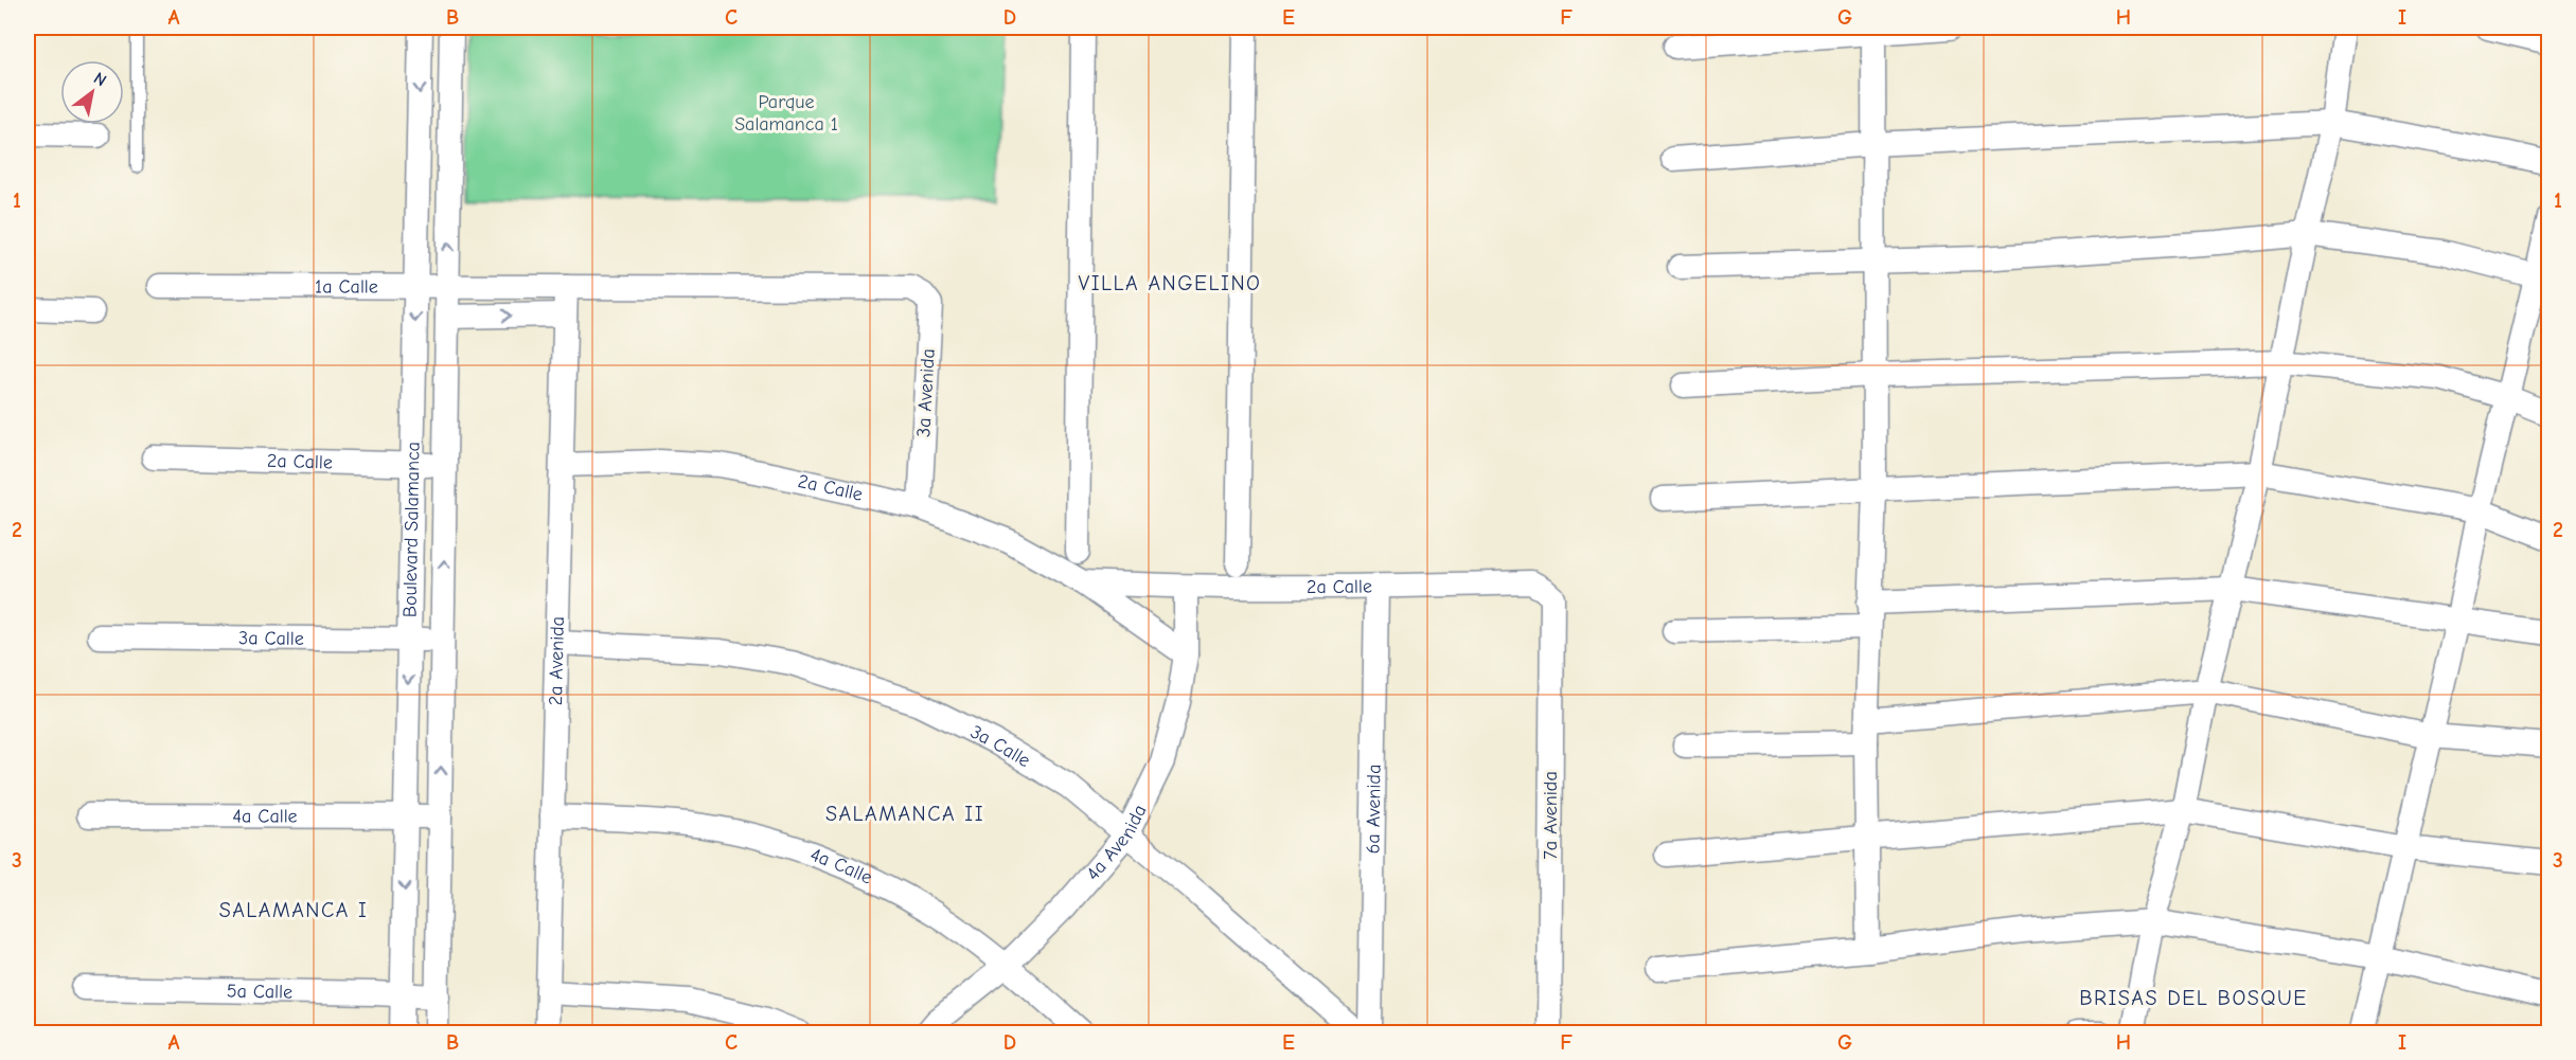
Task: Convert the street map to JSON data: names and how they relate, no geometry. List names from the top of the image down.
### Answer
{
  "streets": {
    "street": [
      "1a Calle",
      "3a Avenida",
      "2a Calle",
      "Boulevard Salamanca",
      "3a Calle",
      "2a Avenida",
      "6a Avenida",
      "7a Avenida",
      "4a Calle",
      "4a Avenida",
      "5a Calle"
    ]
  },
  "crossings": [
    ["1a Calle", "3a Avenida"],
    ["1a Calle", "Boulevard Salamanca"],
    ["1a Calle", "2a Avenida"],
    ["3a Avenida", "2a Calle"],
    ["3a Avenida", "2a Avenida"],
    ["2a Calle", "Boulevard Salamanca"],
    ["2a Calle", "2a Avenida"],
    ["2a Calle", "6a Avenida"],
    ["2a Calle", "7a Avenida"],
    ["2a Calle", "4a Avenida"],
    ["Boulevard Salamanca", "3a Calle"],
    ["Boulevard Salamanca", "4a Calle"],
    ["Boulevard Salamanca", "5a Calle"],
    ["3a Calle", "2a Avenida"],
    ["3a Calle", "4a Avenida"],
    ["2a Avenida", "4a Calle"],
    ["4a Calle", "4a Avenida"]
  ],
  "districts": [
    "VILLA ANGELINO",
    "SALAMANCA II",
    "SALAMANCA I",
    "BRISAS DEL BOSQUE"
  ],
  "parks": ["Parque Salamanca 1"],
  "north": "top right",
  "grid": {
    "columns": [
      "A",
      "B",
      "C",
      "D",
      "E",
      "F",
      "G",
      "H",
      "I"
    ],
    "rows": ["1", "2", "3"]
  }
}
